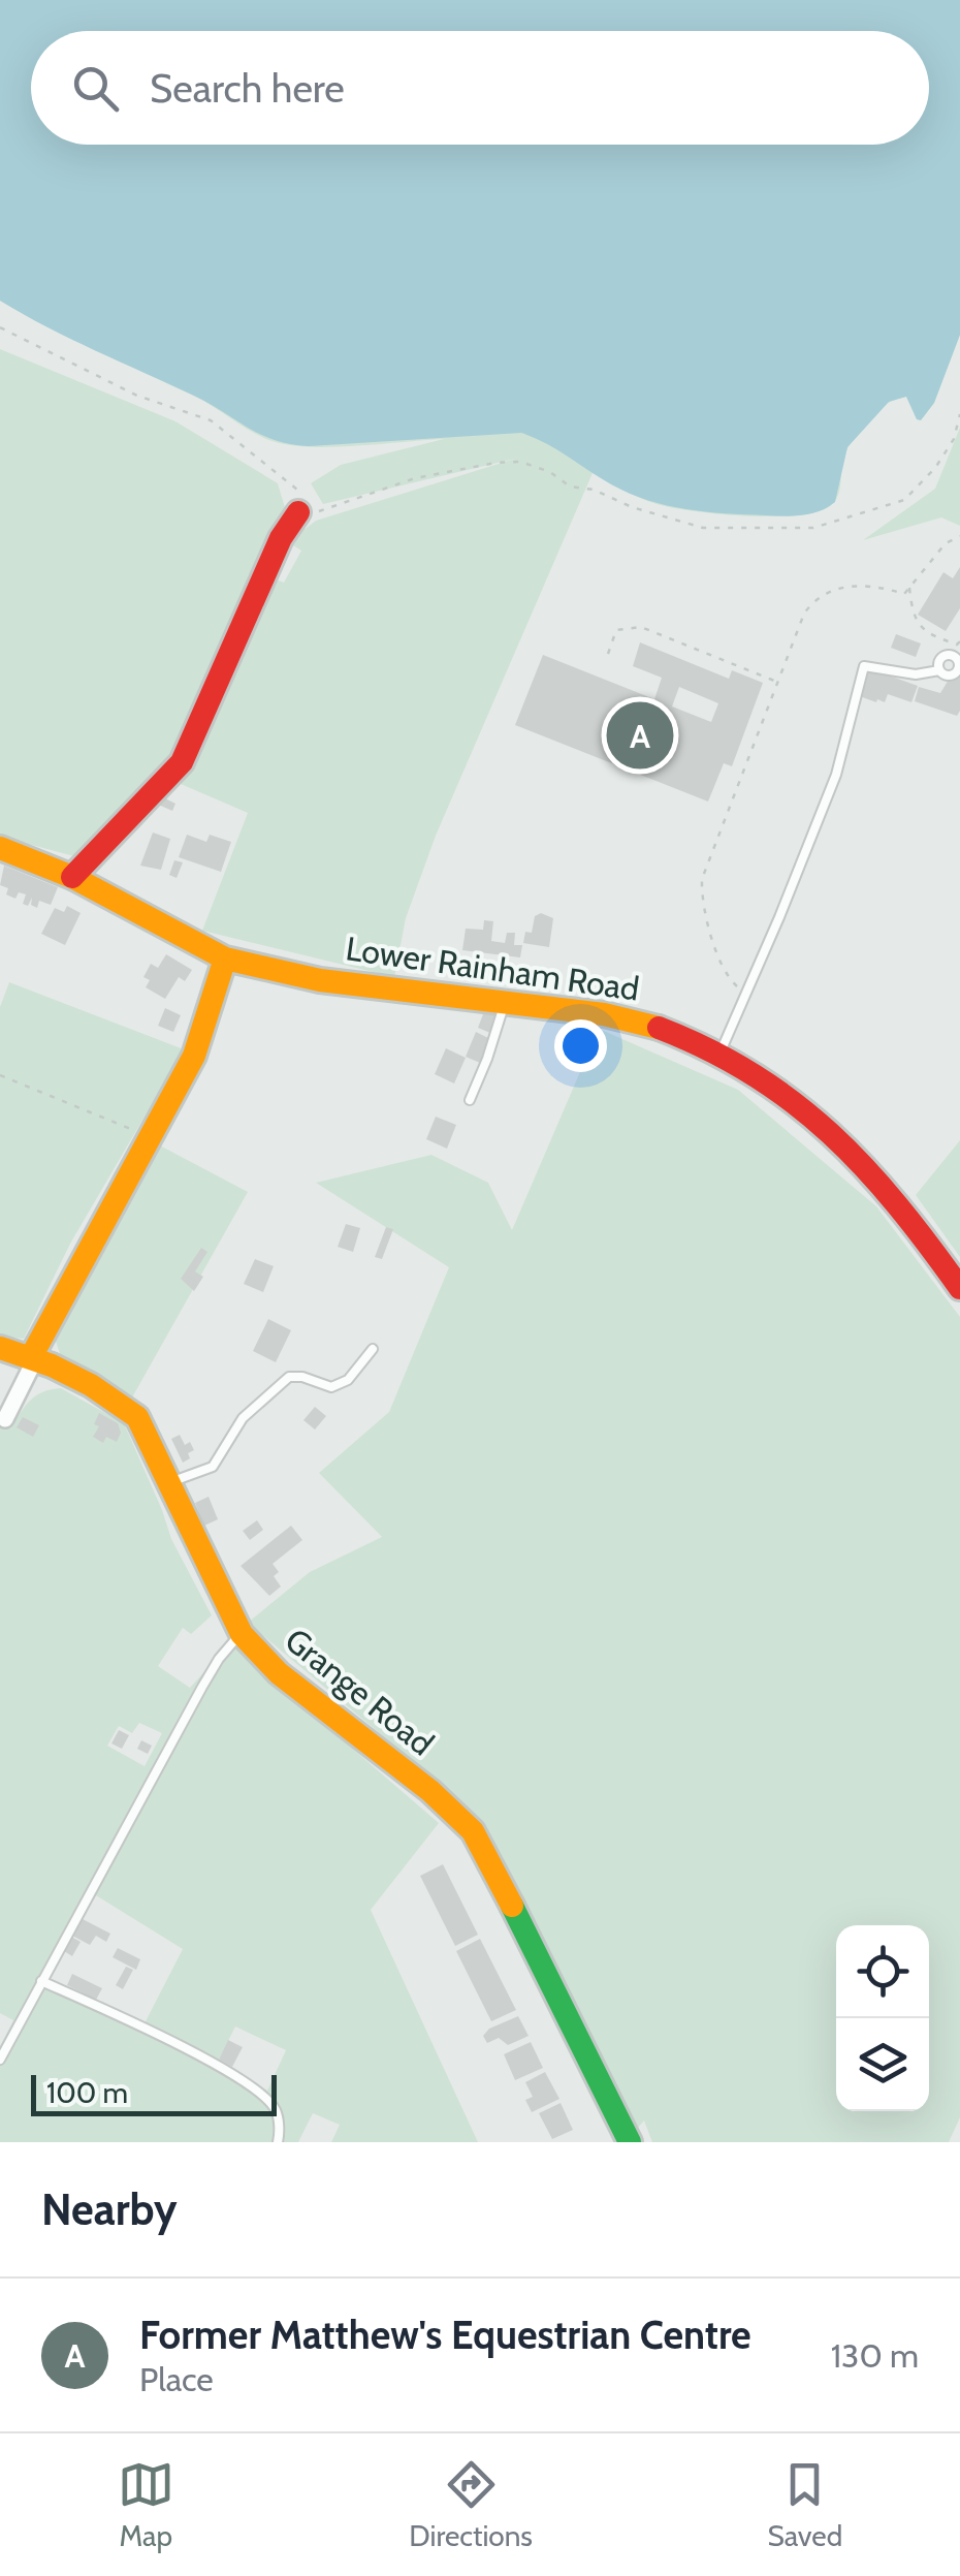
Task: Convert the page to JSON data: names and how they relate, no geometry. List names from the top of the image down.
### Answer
{
  "streets": {
    "street": ["Lower Rainham Road", "Grange Road"]
  },
  "scale_bar": "100 m",
  "page": {
    "search": "Search here",
    "pins": "A",
    "scale": "100 m",
    "heading": "Nearby",
    "list": [
      {
        "mark": "A",
        "name": "Former Matthew's Equestrian Centre",
        "note": "Place",
        "value": "130 m"
      }
    ],
    "nav": ["Map", "Directions", "Saved"]
  }
}
